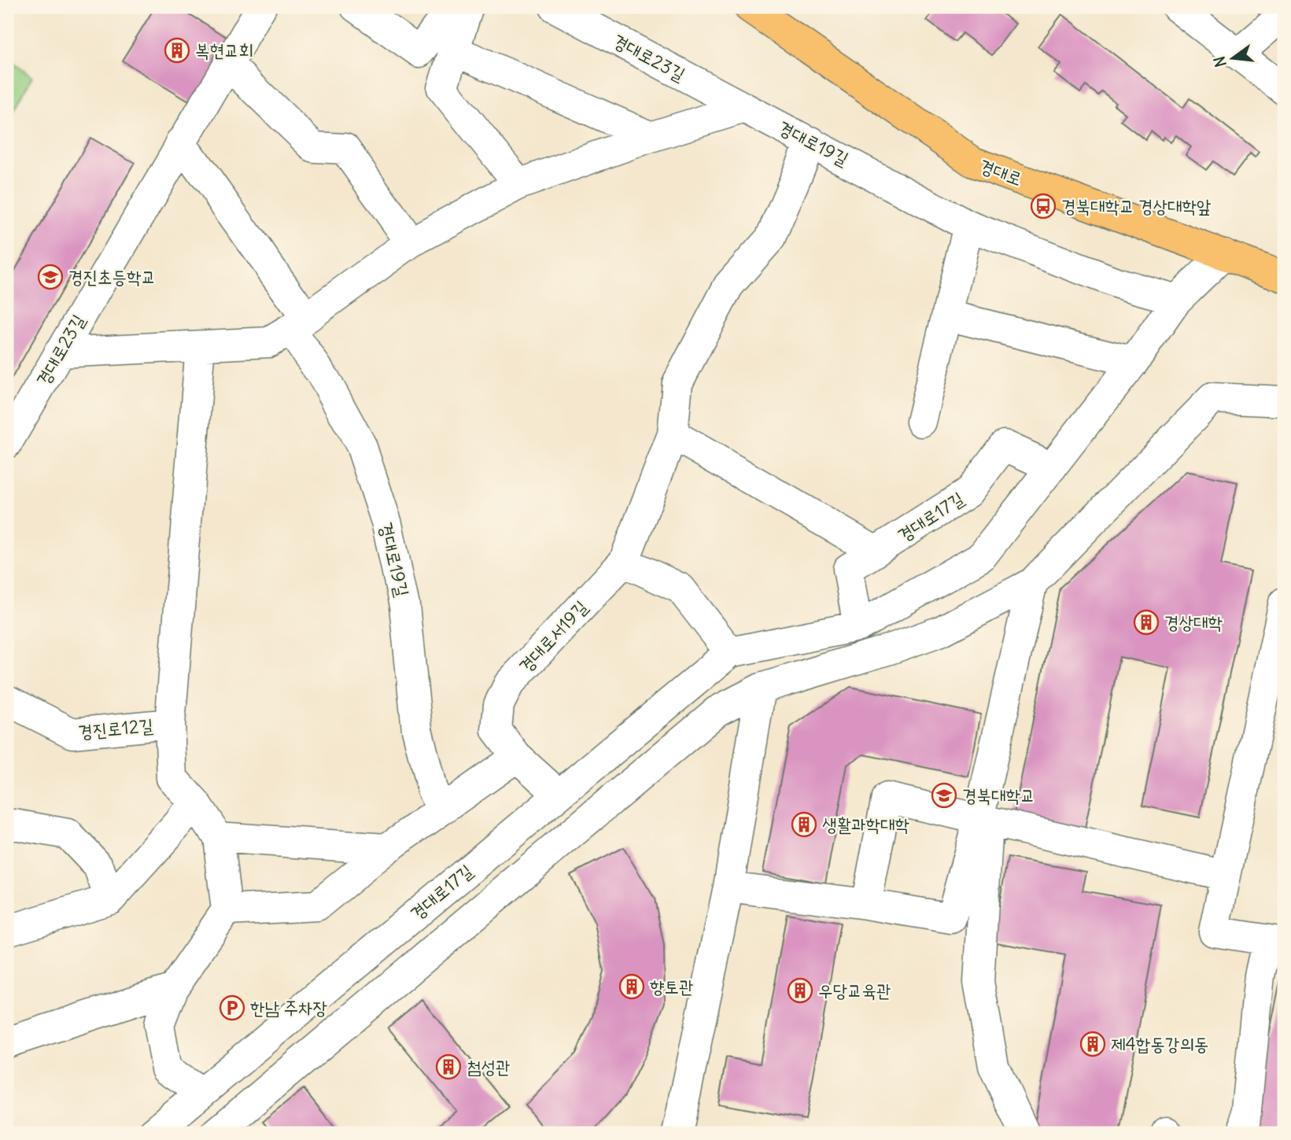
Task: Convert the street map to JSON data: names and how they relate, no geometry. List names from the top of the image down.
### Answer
{
  "streets": {
    "main road": ["경대로"],
    "street": [
      "경대로23길",
      "경대로19길",
      "경대로17길",
      "경대로서19길",
      "경진로12길"
    ]
  },
  "crossings": [
    ["경대로23길", "경대로19길"],
    ["경대로19길", "경대로17길"],
    ["경대로19길", "경대로서19길"],
    ["경대로17길", "경대로서19길"]
  ],
  "places": {
    "building": [
      "복현교회",
      "경상대학",
      "생활과학대학",
      "향토관",
      "우당교육관",
      "제4합동강의동",
      "첨성관"
    ],
    "bus stop": ["경북대학교 경상대학앞"],
    "school or university": ["경진초등학교", "경북대학교"],
    "parking": ["한남 주차장"]
  },
  "north": "left"
}
